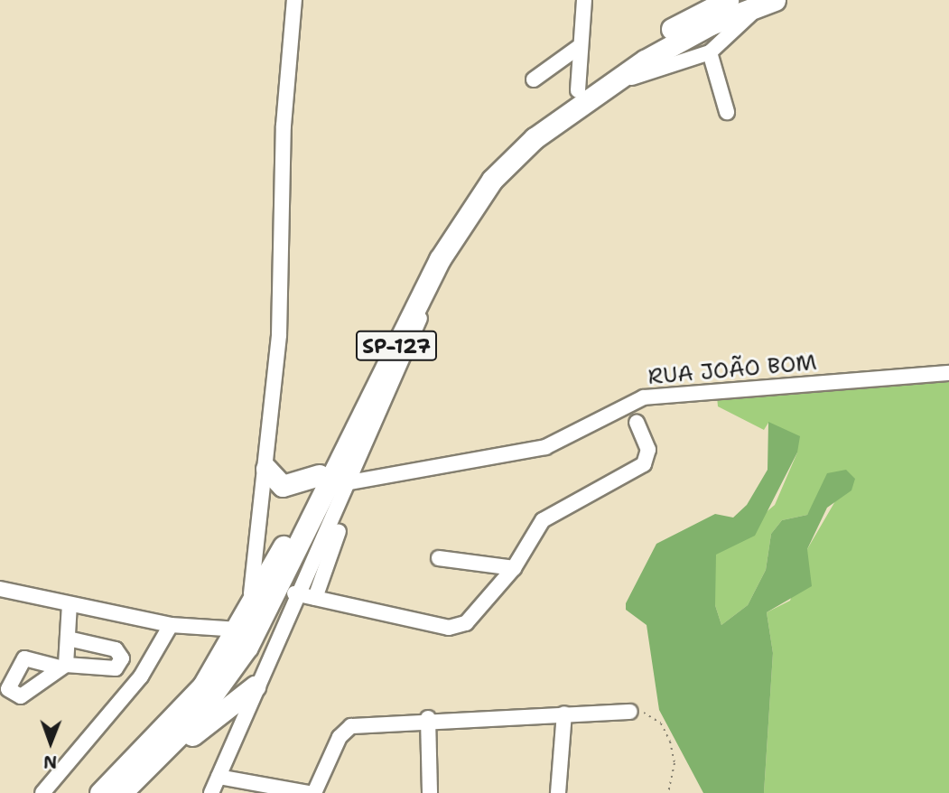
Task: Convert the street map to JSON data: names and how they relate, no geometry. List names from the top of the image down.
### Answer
{
  "streets": {
    "highway": ["SP-127"],
    "street": ["RUA JOÃO BOM"]
  },
  "north": "bottom"
}
